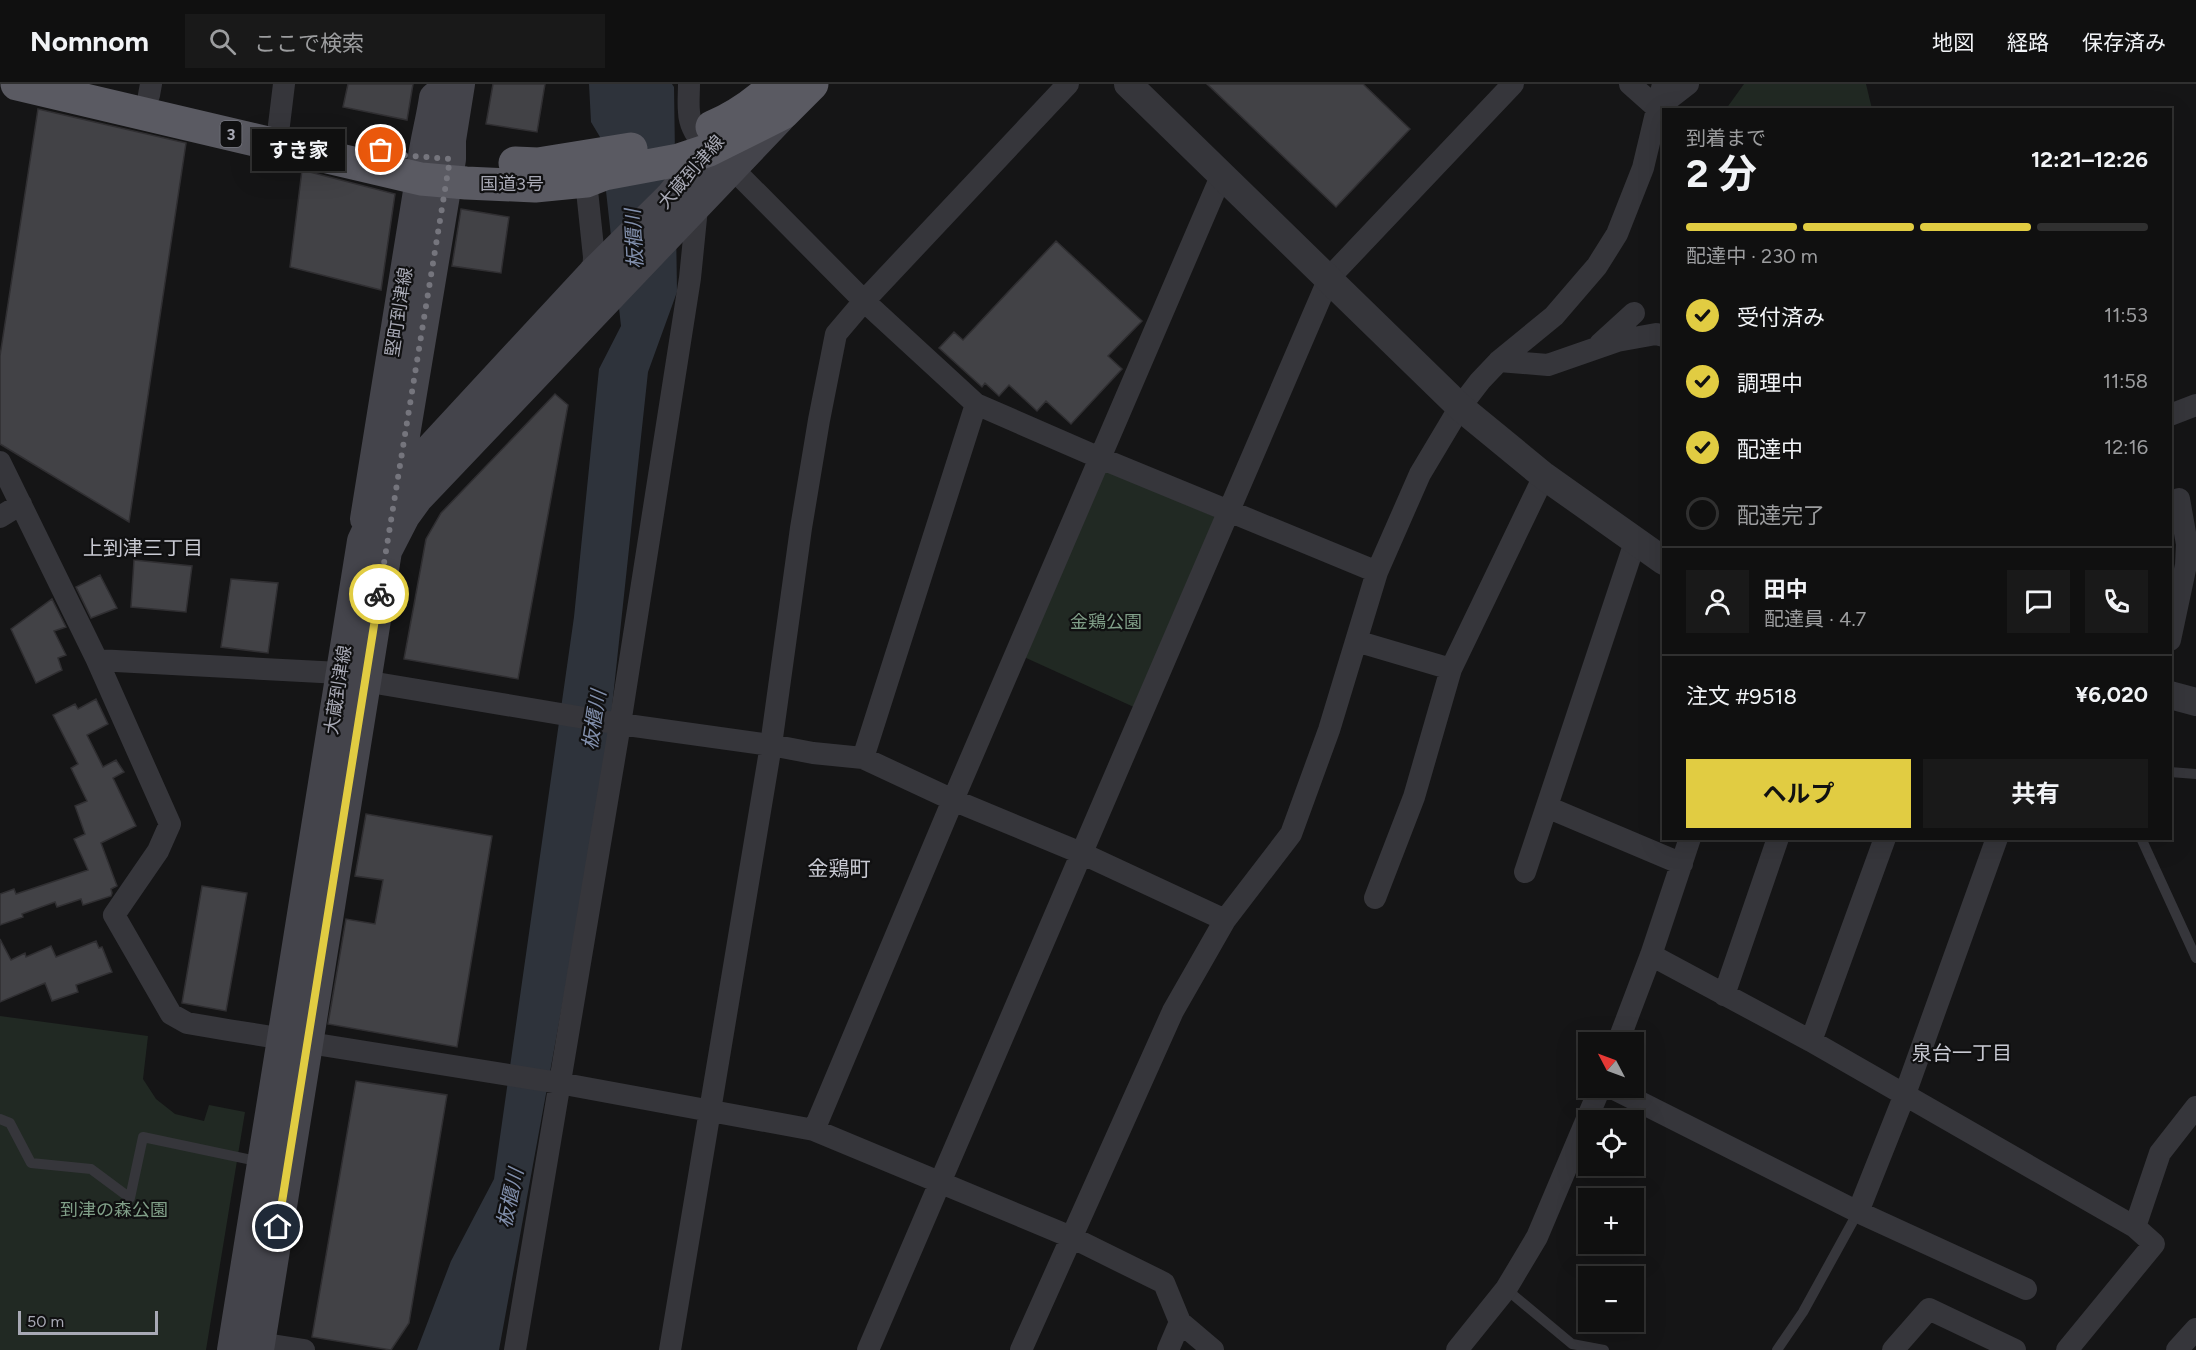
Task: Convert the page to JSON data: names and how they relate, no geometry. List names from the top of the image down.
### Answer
{
  "streets": {
    "highway": ["3", "国道3号"],
    "main road": ["大蔵到津線", "堅町到津線"]
  },
  "crossings": [
    ["大蔵到津線", "国道3号"],
    ["大蔵到津線", "堅町到津線"],
    ["国道3号", "堅町到津線"]
  ],
  "districts": ["上到津三丁目", "金鶏町", "泉台一丁目"],
  "water": ["板櫃川"],
  "parks": ["金鶏公園", "到津の森公園"],
  "places": ["すき家"],
  "scale_bar": "50 m",
  "north": "top left",
  "page": {
    "header": "Nomnom",
    "search": "ここで検索",
    "nav": ["地図", "経路", "保存済み"],
    "heading": ["2 分", "到着まで", "12:21–12:26"],
    "panel": [
      "田中",
      "配達員 · 4.7",
      "注文 #9518",
      "¥6,020"
    ],
    "bubble": "すき家",
    "bar": "配達中 · 230 m",
    "list": [
      ["受付済み", "11:53"],
      ["調理中", "11:58"],
      ["配達中", "12:16"],
      "配達完了"
    ],
    "buttons": ["ヘルプ", "共有"],
    "map_buttons": ["+", "−"],
    "scale": "50 m"
  }
}
